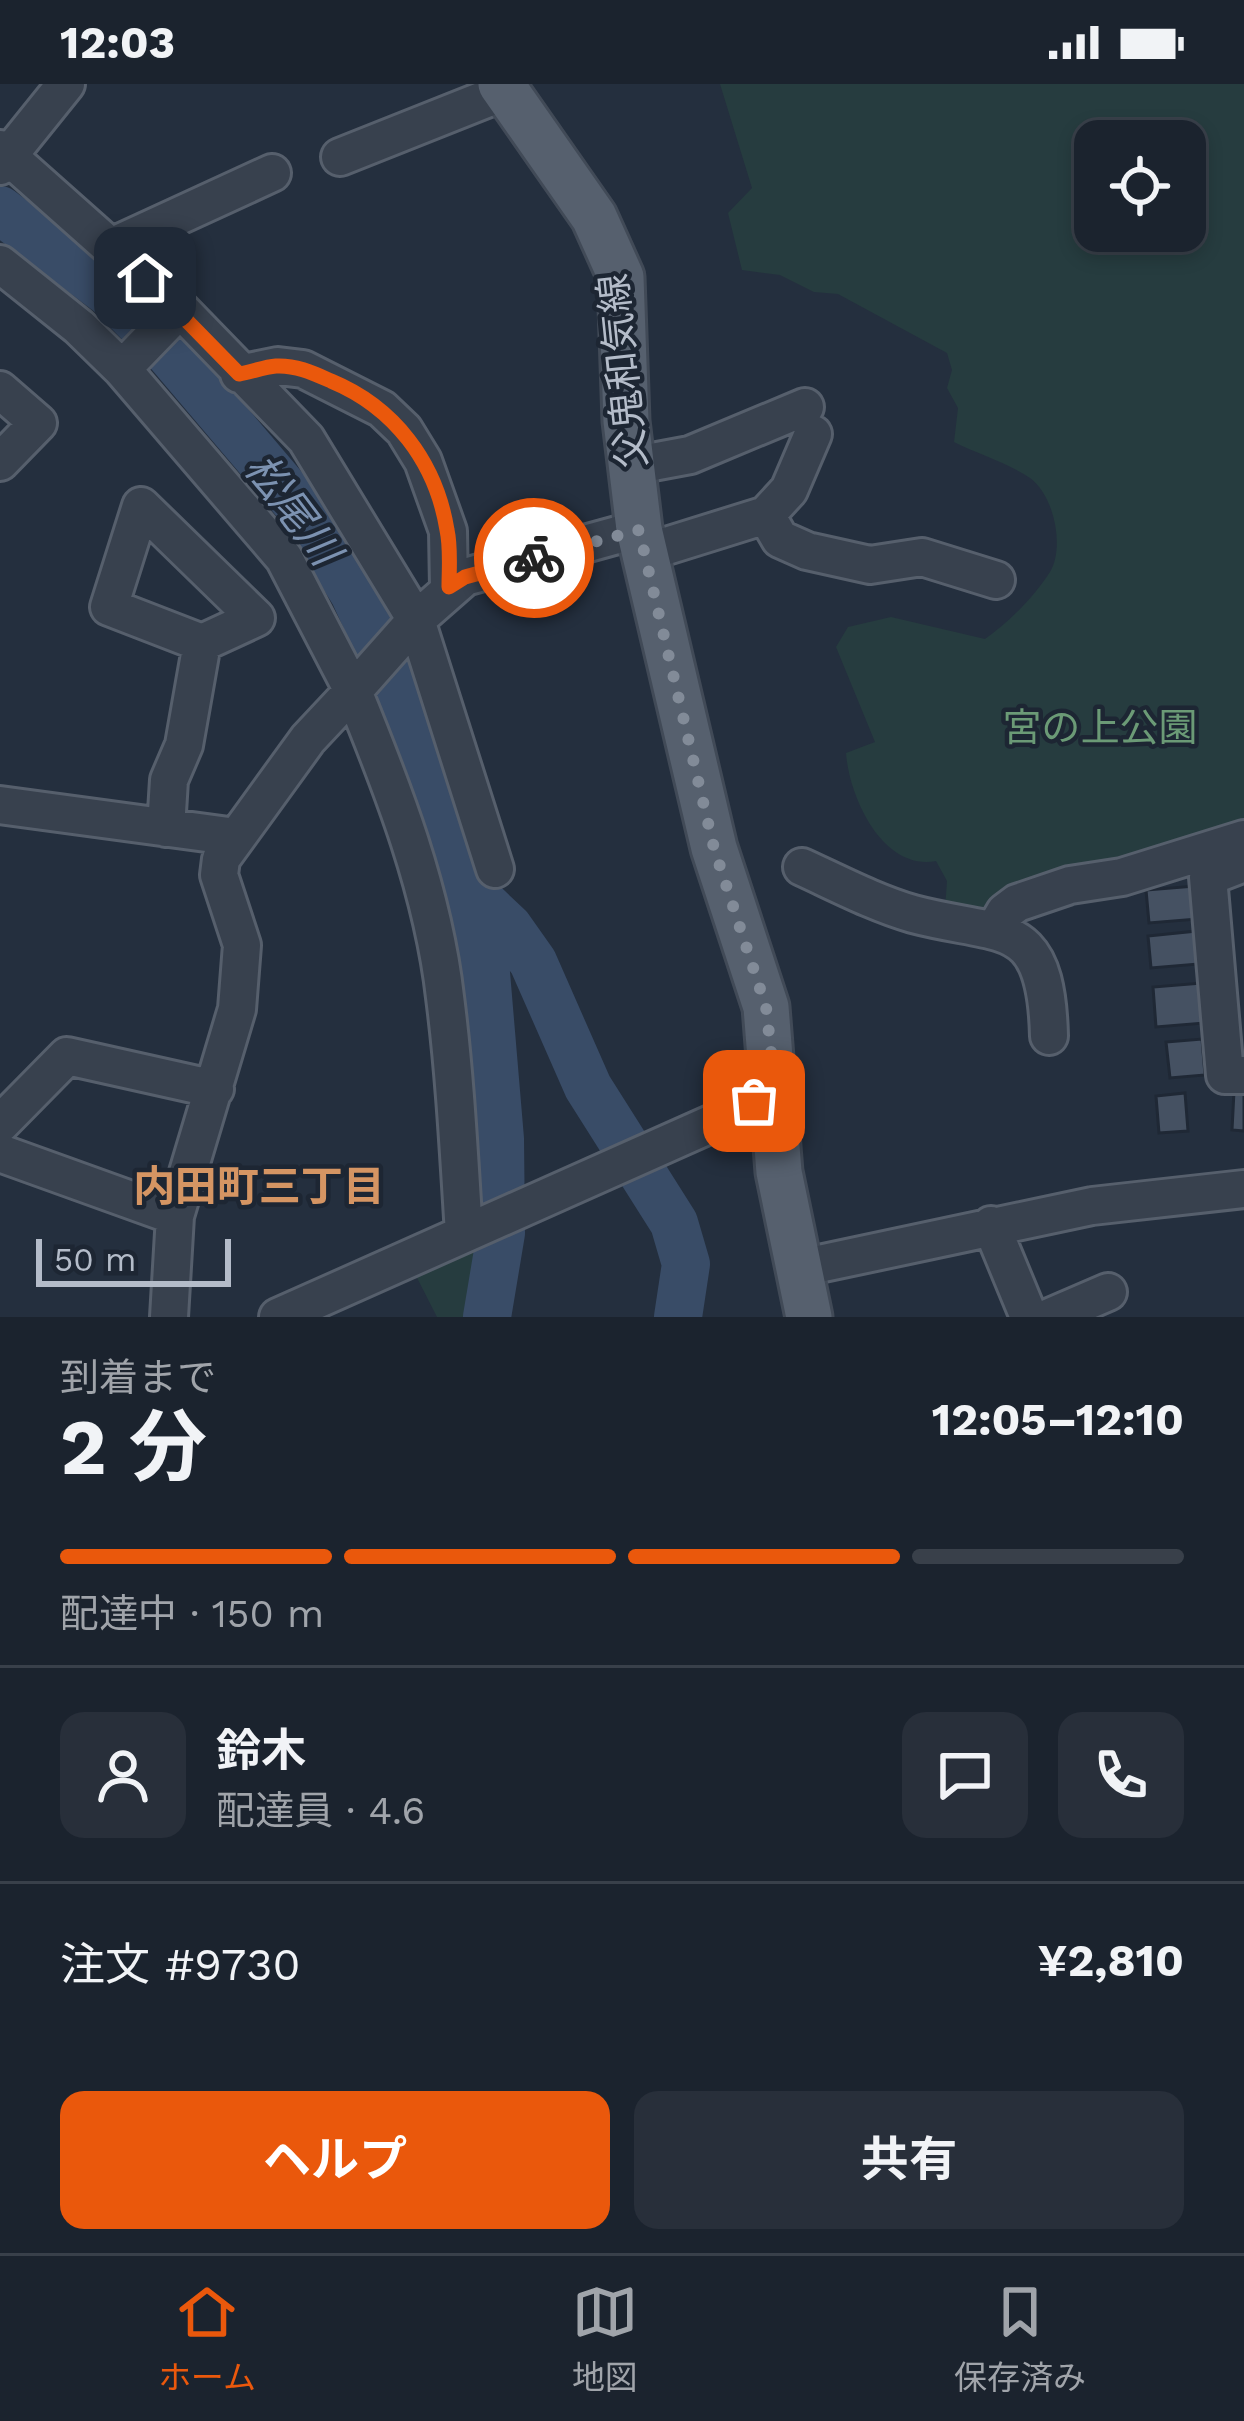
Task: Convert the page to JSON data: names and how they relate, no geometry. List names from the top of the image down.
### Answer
{
  "streets": {
    "main road": ["父鬼和気線"]
  },
  "districts": ["内田町三丁目"],
  "water": ["松尾川"],
  "parks": ["宮の上公園"],
  "scale_bar": "50 m",
  "page": {
    "status": "12:03",
    "scale": "50 m",
    "heading": ["2 分", "到着まで", "12:05–12:10"],
    "panel": [
      "鈴木",
      "配達員 · 4.6",
      "注文 #9730",
      "¥2,810"
    ],
    "bar": "配達中 · 150 m",
    "buttons": ["ヘルプ", "共有"],
    "tabs": ["ホーム", "地図", "保存済み"]
  }
}
